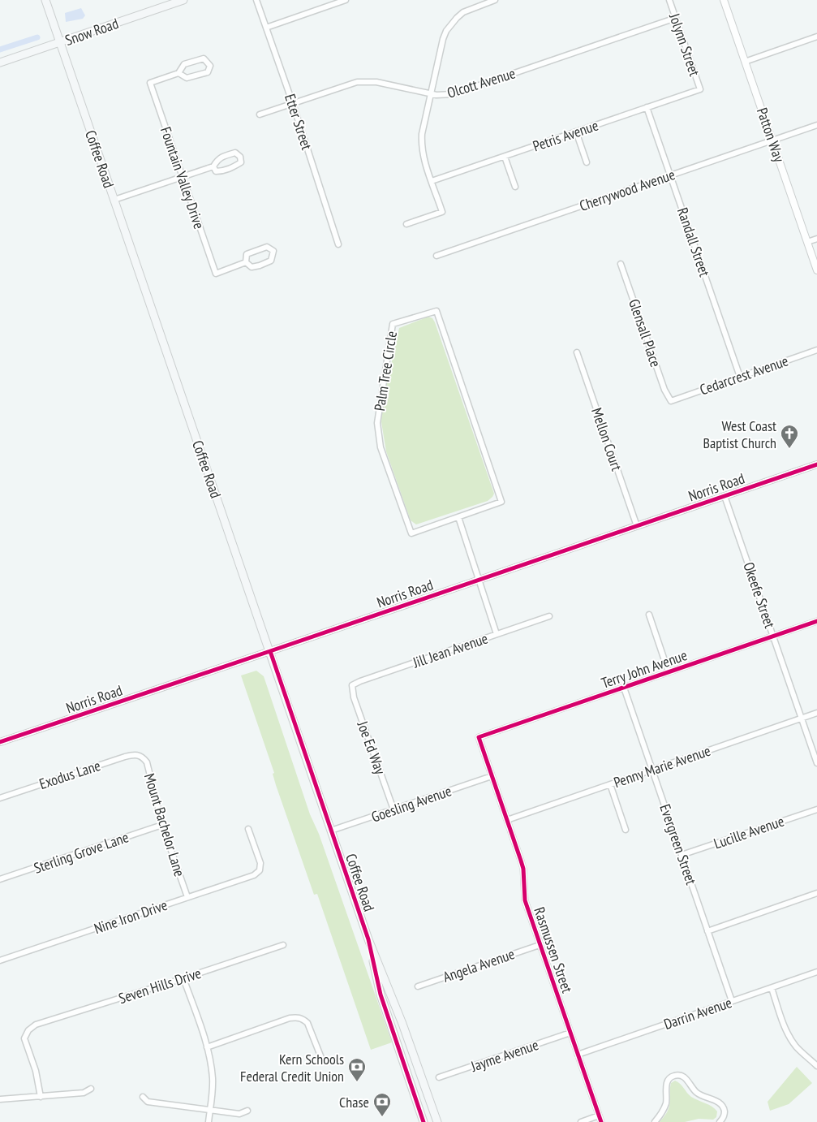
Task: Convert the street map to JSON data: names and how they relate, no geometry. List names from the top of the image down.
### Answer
{
  "streets": {
    "main road": ["Snow Road", "Coffee Road"],
    "street": [
      "Jolynn Street",
      "Olcott Avenue",
      "Etter Street",
      "Patton Way",
      "Petris Avenue",
      "Fountain Valley Drive",
      "Cherrywood Avenue",
      "Randall Street",
      "Glensall Place",
      "Palm Tree Circle",
      "Cedarcrest Avenue",
      "Mellon Court",
      "Norris Road",
      "Okeefe Street",
      "Jill Jean Avenue",
      "Terry John Avenue",
      "Joe Ed Way",
      "Penny Marie Avenue",
      "Exodus Lane",
      "Goesling Avenue",
      "Mount Bachelor Lane",
      "Lucille Avenue",
      "Evergreen Street",
      "Sterling Grove Lane",
      "Nine Iron Drive",
      "Rasmussen Street",
      "Angela Avenue",
      "Seven Hills Drive",
      "Darrin Avenue",
      "Jayme Avenue"
    ]
  },
  "crossings": [
    ["Snow Road", "Coffee Road"],
    ["Jolynn Street", "Olcott Avenue"],
    ["Jolynn Street", "Petris Avenue"],
    ["Olcott Avenue", "Etter Street"],
    ["Patton Way", "Cherrywood Avenue"],
    ["Petris Avenue", "Randall Street"],
    ["Coffee Road", "Norris Road"],
    ["Coffee Road", "Goesling Avenue"],
    ["Cherrywood Avenue", "Randall Street"],
    ["Randall Street", "Cedarcrest Avenue"],
    ["Glensall Place", "Cedarcrest Avenue"],
    ["Mellon Court", "Norris Road"],
    ["Norris Road", "Okeefe Street"],
    ["Okeefe Street", "Terry John Avenue"],
    ["Okeefe Street", "Penny Marie Avenue"],
    ["Jill Jean Avenue", "Joe Ed Way"],
    ["Terry John Avenue", "Evergreen Street"],
    ["Terry John Avenue", "Rasmussen Street"],
    ["Joe Ed Way", "Goesling Avenue"],
    ["Penny Marie Avenue", "Evergreen Street"],
    ["Penny Marie Avenue", "Rasmussen Street"],
    ["Exodus Lane", "Mount Bachelor Lane"],
    ["Goesling Avenue", "Rasmussen Street"],
    ["Mount Bachelor Lane", "Sterling Grove Lane"],
    ["Mount Bachelor Lane", "Nine Iron Drive"],
    ["Lucille Avenue", "Evergreen Street"],
    ["Evergreen Street", "Darrin Avenue"],
    ["Rasmussen Street", "Angela Avenue"],
    ["Rasmussen Street", "Darrin Avenue"],
    ["Rasmussen Street", "Jayme Avenue"]
  ],
  "places": {
    "church": ["West Coast Baptist Church"],
    "bank": ["Kern Schools Federal Credit Union", "Chase"]
  }
}
